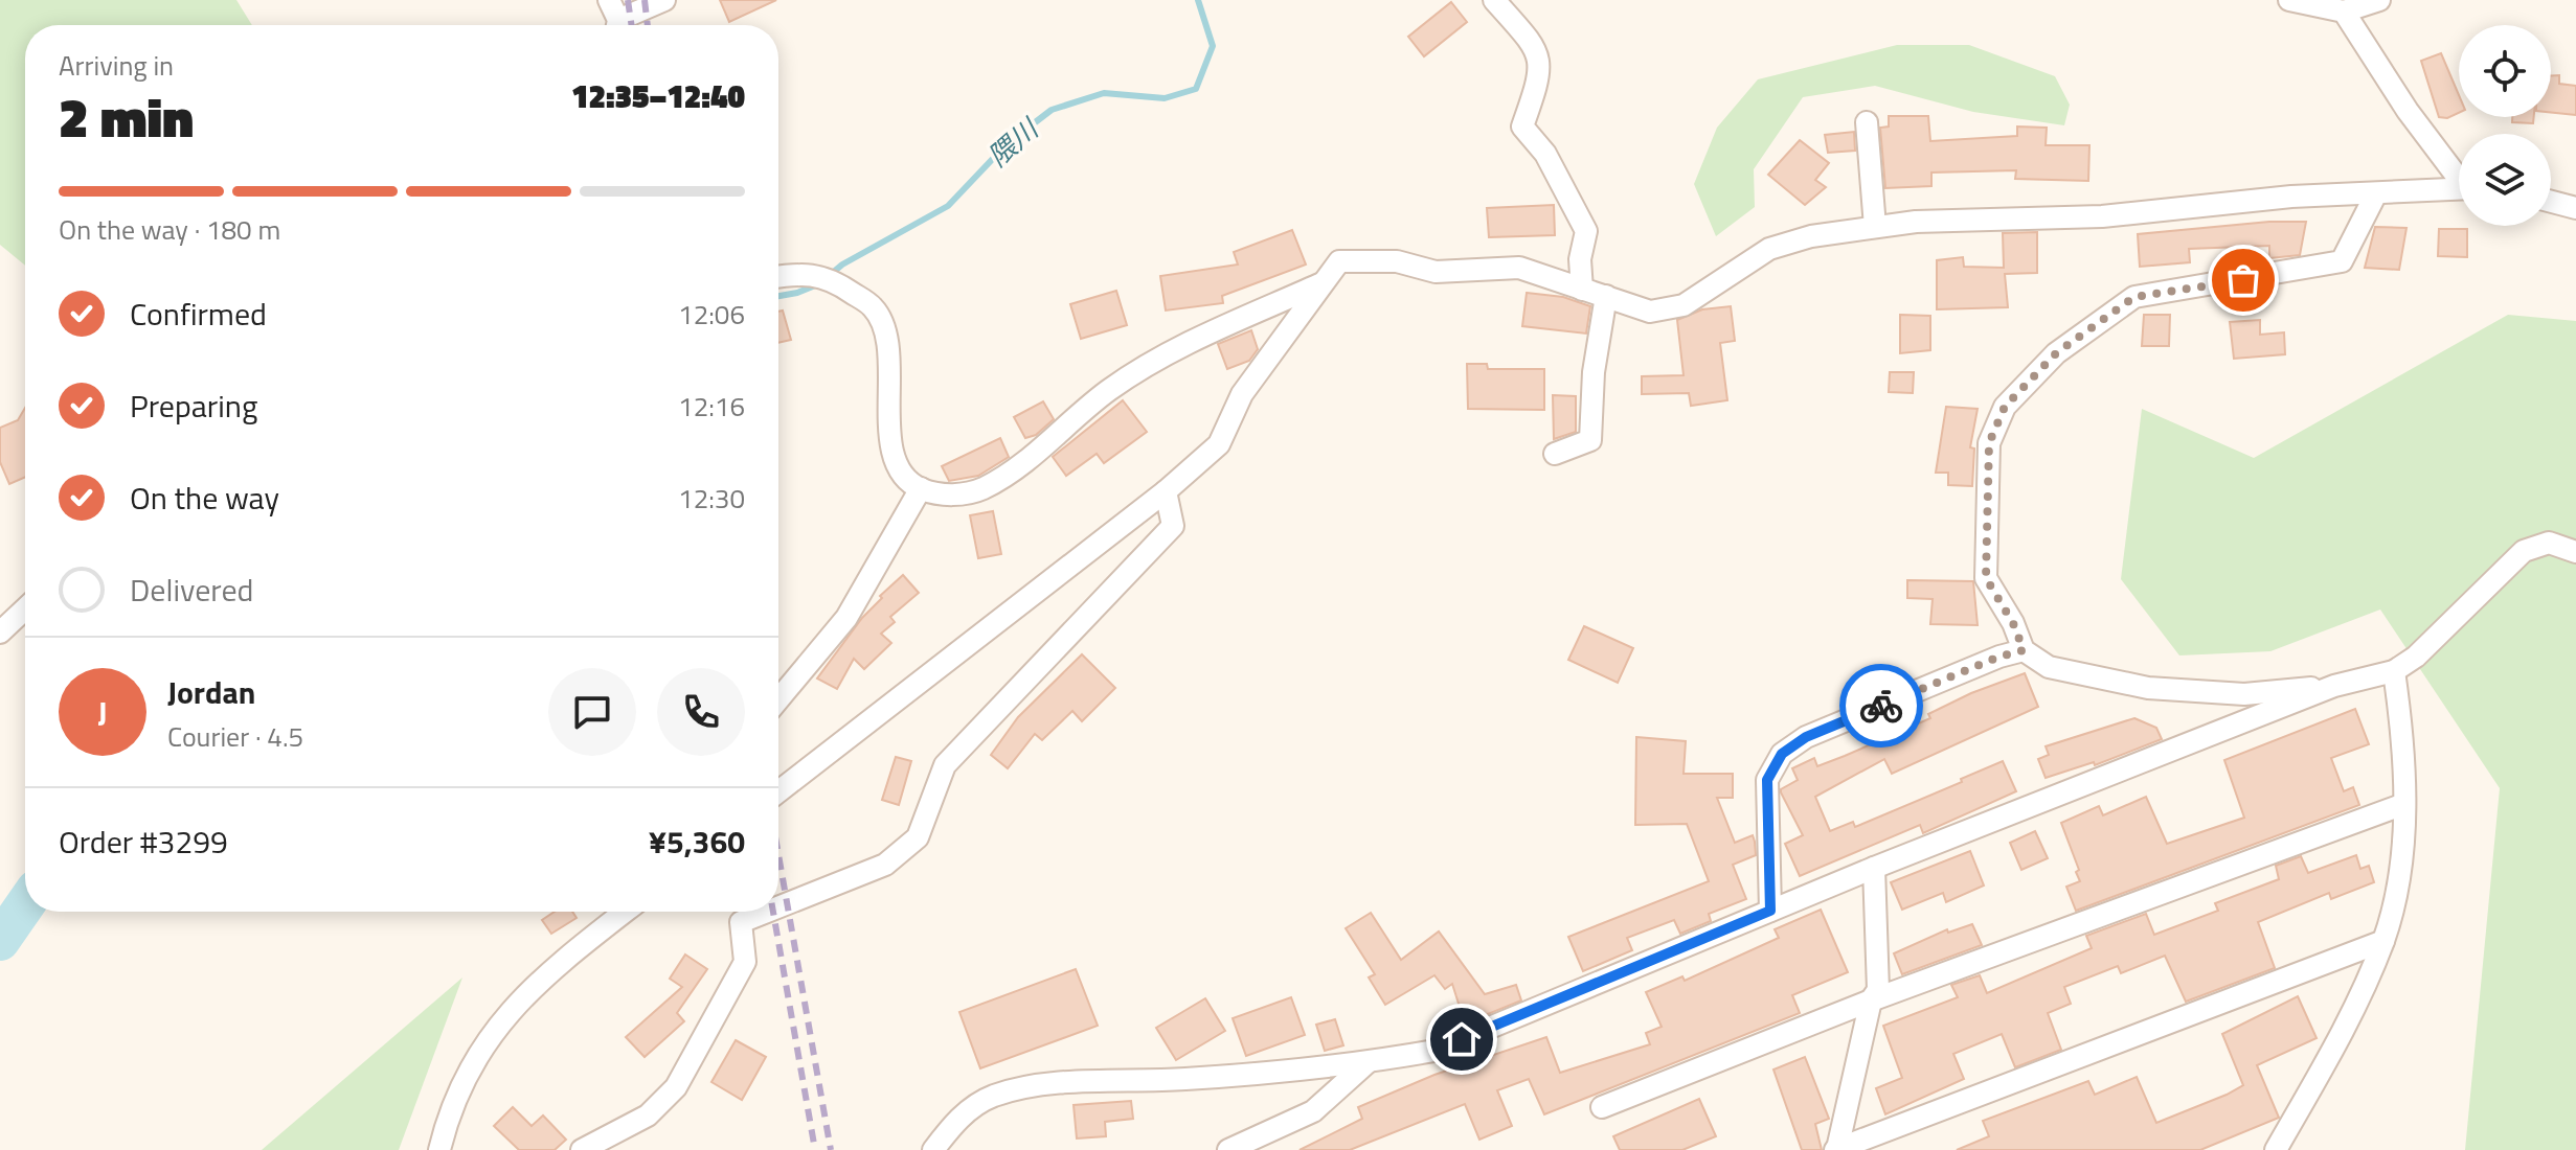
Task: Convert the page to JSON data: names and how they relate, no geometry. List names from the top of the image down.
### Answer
{
  "water": ["隈川"],
  "page": {
    "heading": ["2 min", "Arriving in", "12:35–12:40"],
    "panel": [
      "Jordan",
      "Courier · 4.5",
      "Order #3299",
      "¥5,360"
    ],
    "bar": "On the way · 180 m",
    "list": [
      ["Confirmed", "12:06"],
      ["Preparing", "12:16"],
      ["On the way", "12:30"],
      "Delivered"
    ],
    "round": "J"
  }
}
